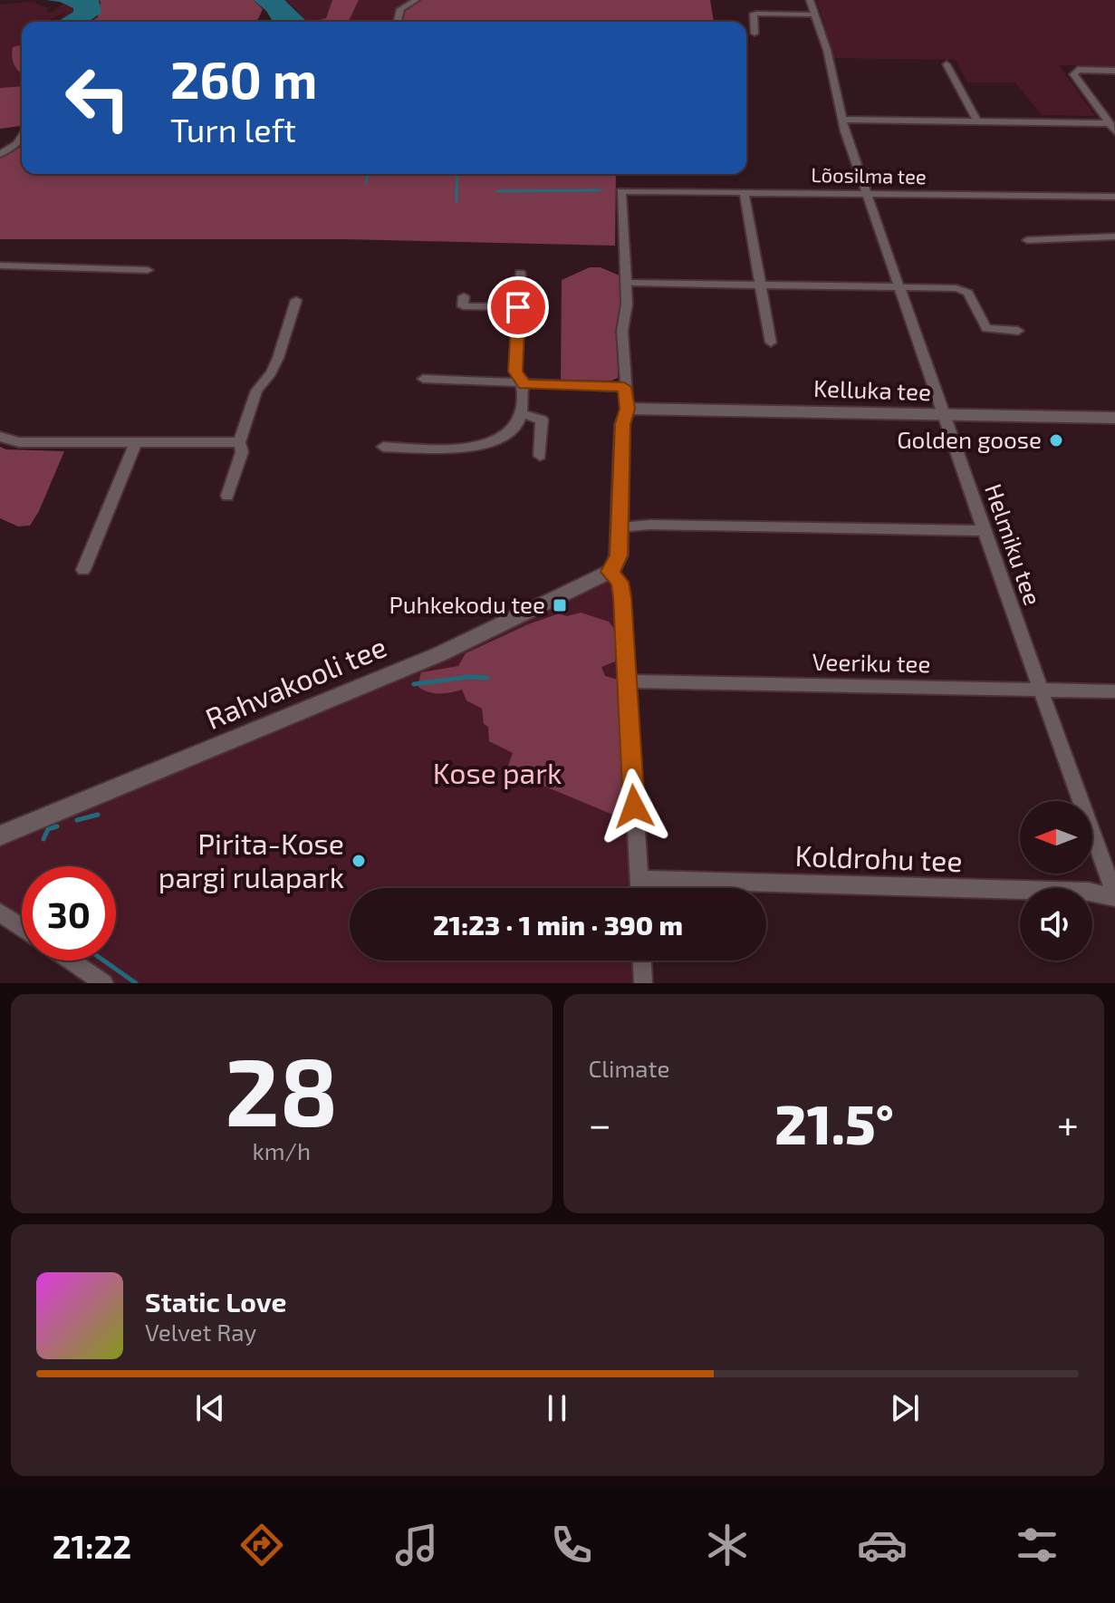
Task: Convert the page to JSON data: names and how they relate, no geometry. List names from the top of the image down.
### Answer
{
  "streets": {
    "street": [
      "Lõosilma tee",
      "Kelluka tee",
      "Helmiku tee",
      "Veeriku tee",
      "Rahvakooli tee",
      "Koldrohu tee"
    ]
  },
  "crossings": [
    ["Lõosilma tee", "Helmiku tee"],
    ["Kelluka tee", "Helmiku tee"],
    ["Helmiku tee", "Veeriku tee"],
    ["Helmiku tee", "Koldrohu tee"]
  ],
  "parks": ["Kose park"],
  "places": {
    "other": ["Golden goose", "Pirita-Kose pargi rulapark"],
    "transit": ["Puhkekodu tee"]
  },
  "north": "left",
  "page": {
    "turn": ["260 m", "Turn left"],
    "limit": "30",
    "trip": "21:23 · 1 min · 390 m",
    "tile": [
      ["28", "km/h"],
      "Climate"
    ],
    "heat": ["−", "21.5°", "+"],
    "song": ["Static Love", "Velvet Ray"],
    "tabs": "21:22"
  }
}
